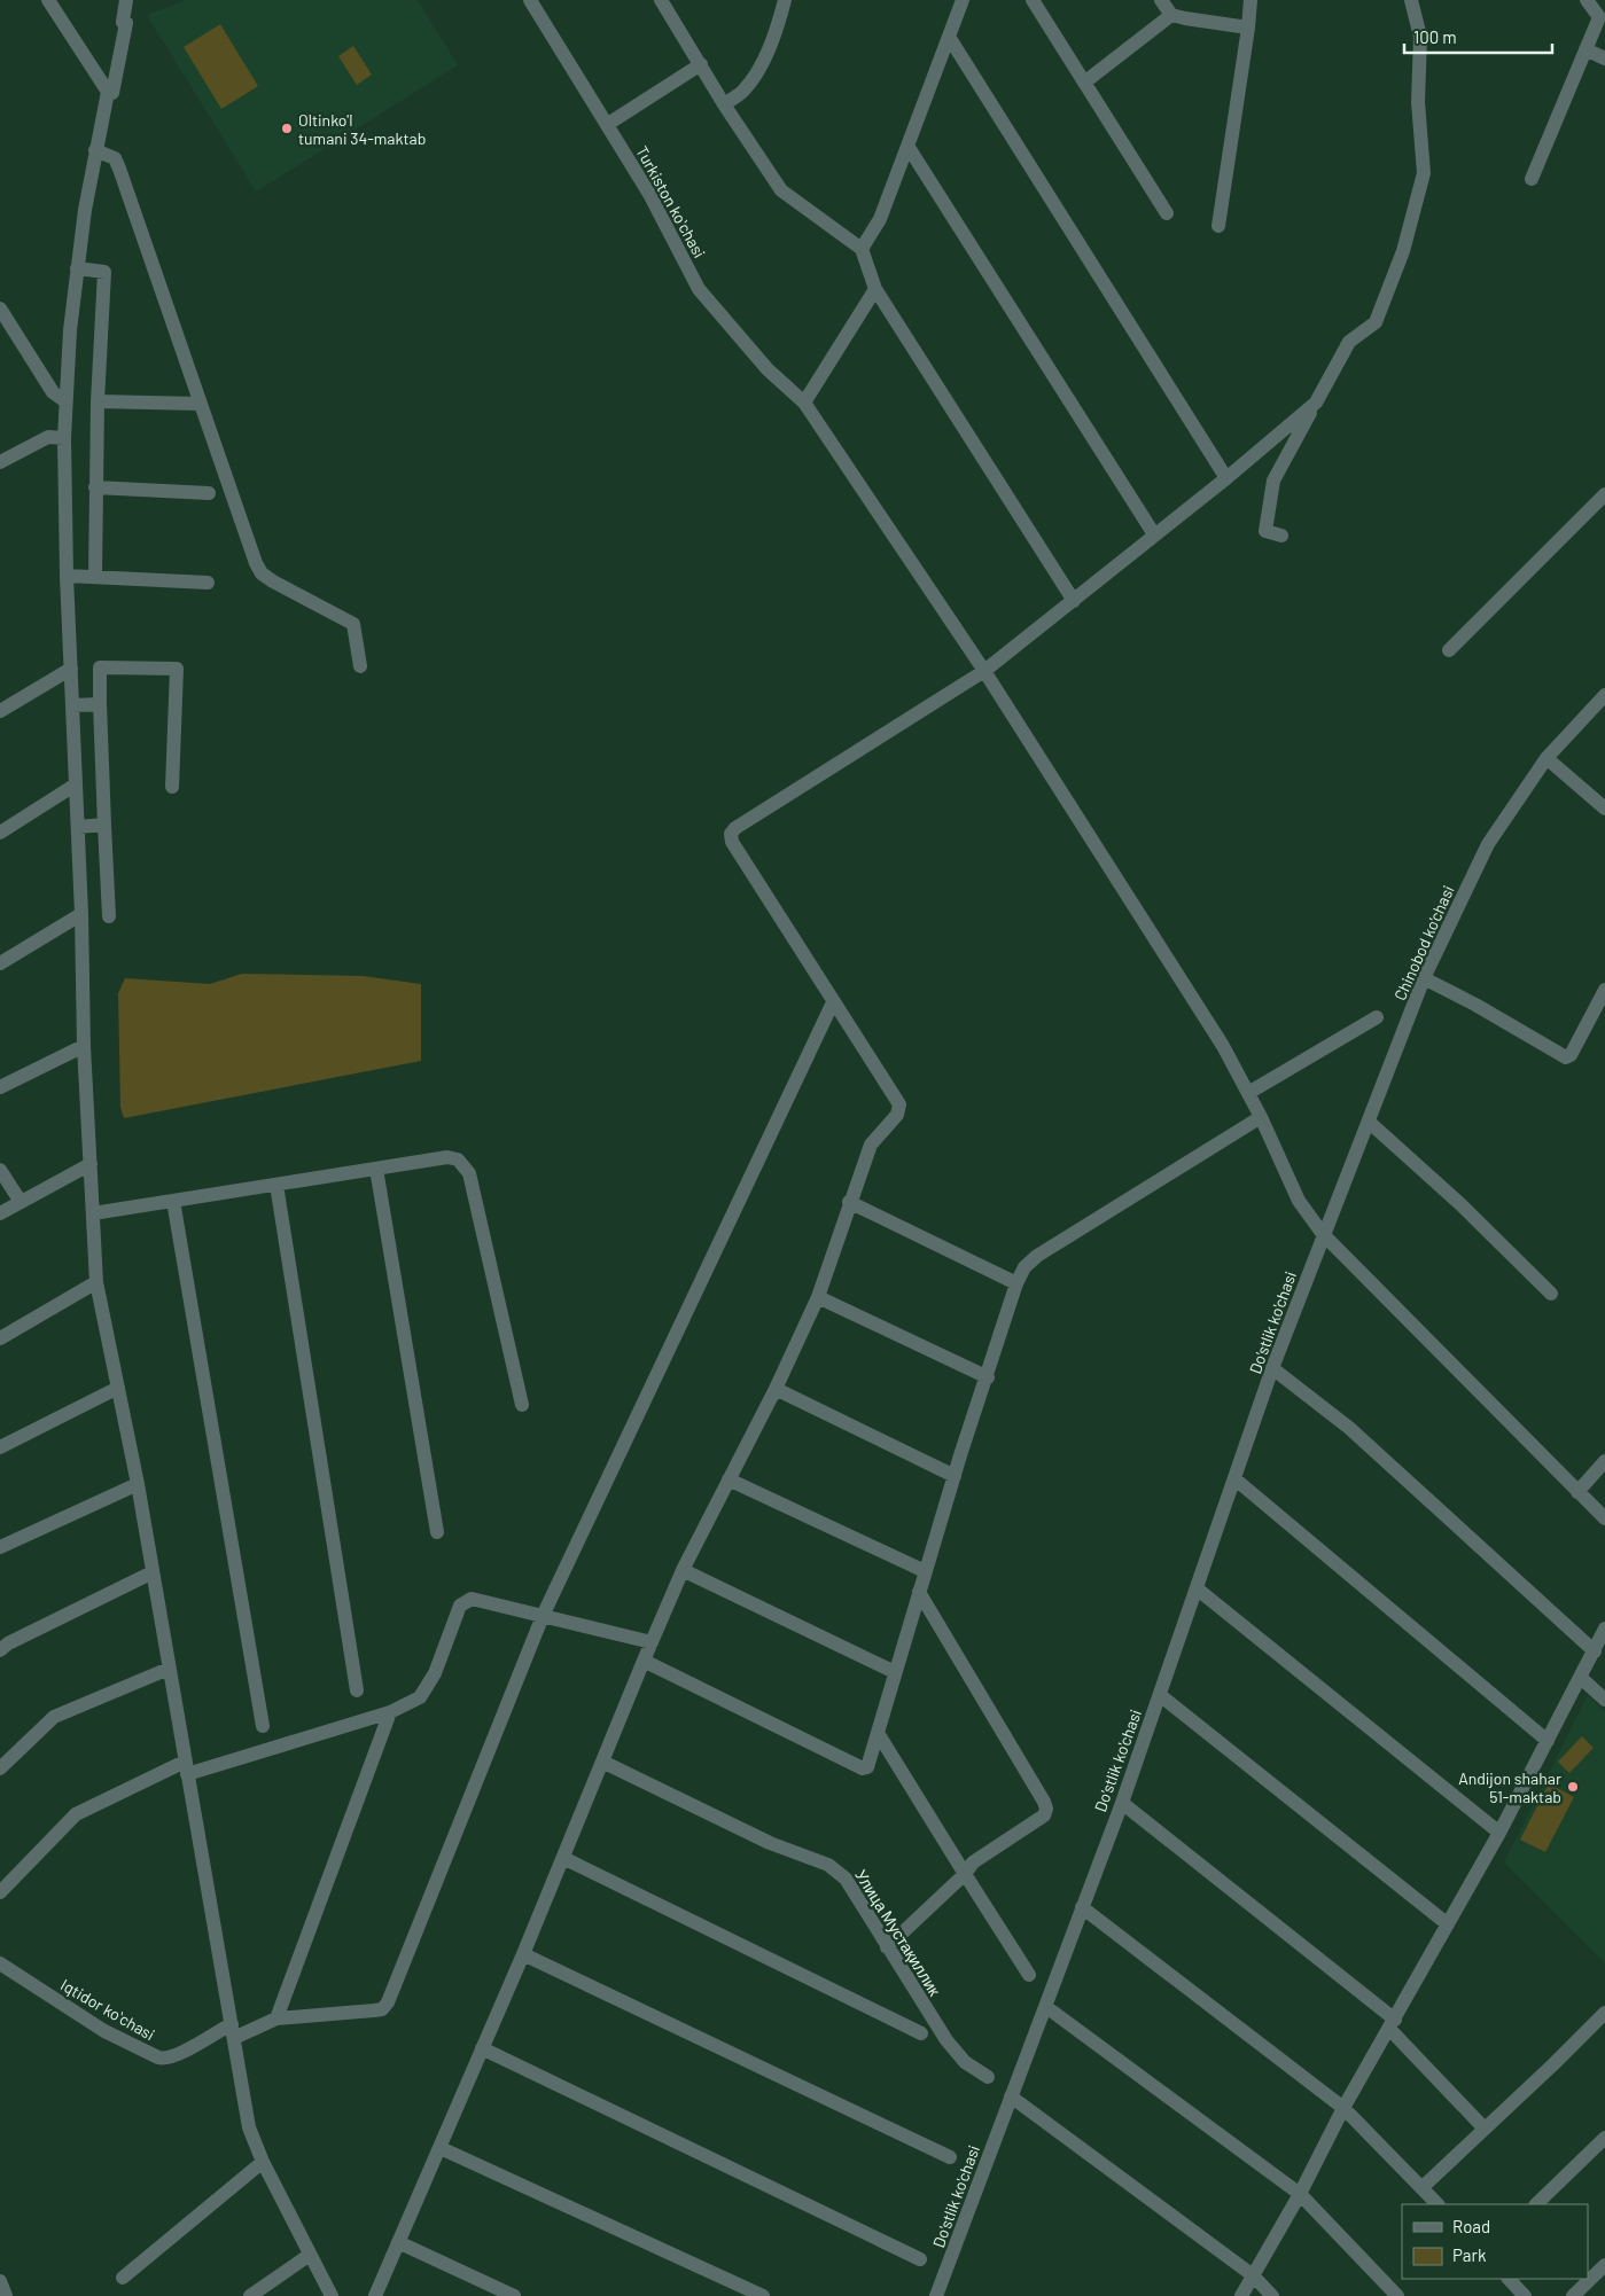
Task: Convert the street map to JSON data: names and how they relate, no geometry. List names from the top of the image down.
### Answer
{
  "streets": {
    "street": [
      "Turkiston koʻchasi",
      "Chinobod ko'chasi",
      "Do'stlik ko'chasi",
      "Улица Мустақиллик",
      "Iqtidor koʻchasi"
    ]
  },
  "crossings": [
    ["Turkiston koʻchasi", "Chinobod ko'chasi"],
    ["Turkiston koʻchasi", "Do'stlik ko'chasi"],
    ["Chinobod ko'chasi", "Do'stlik ko'chasi"]
  ],
  "places": ["Oltinko'l tumani 34-maktab", "Andijon shahar 51-maktab"],
  "legend": ["Road", "Park"],
  "scale_bar": "100 m"
}
